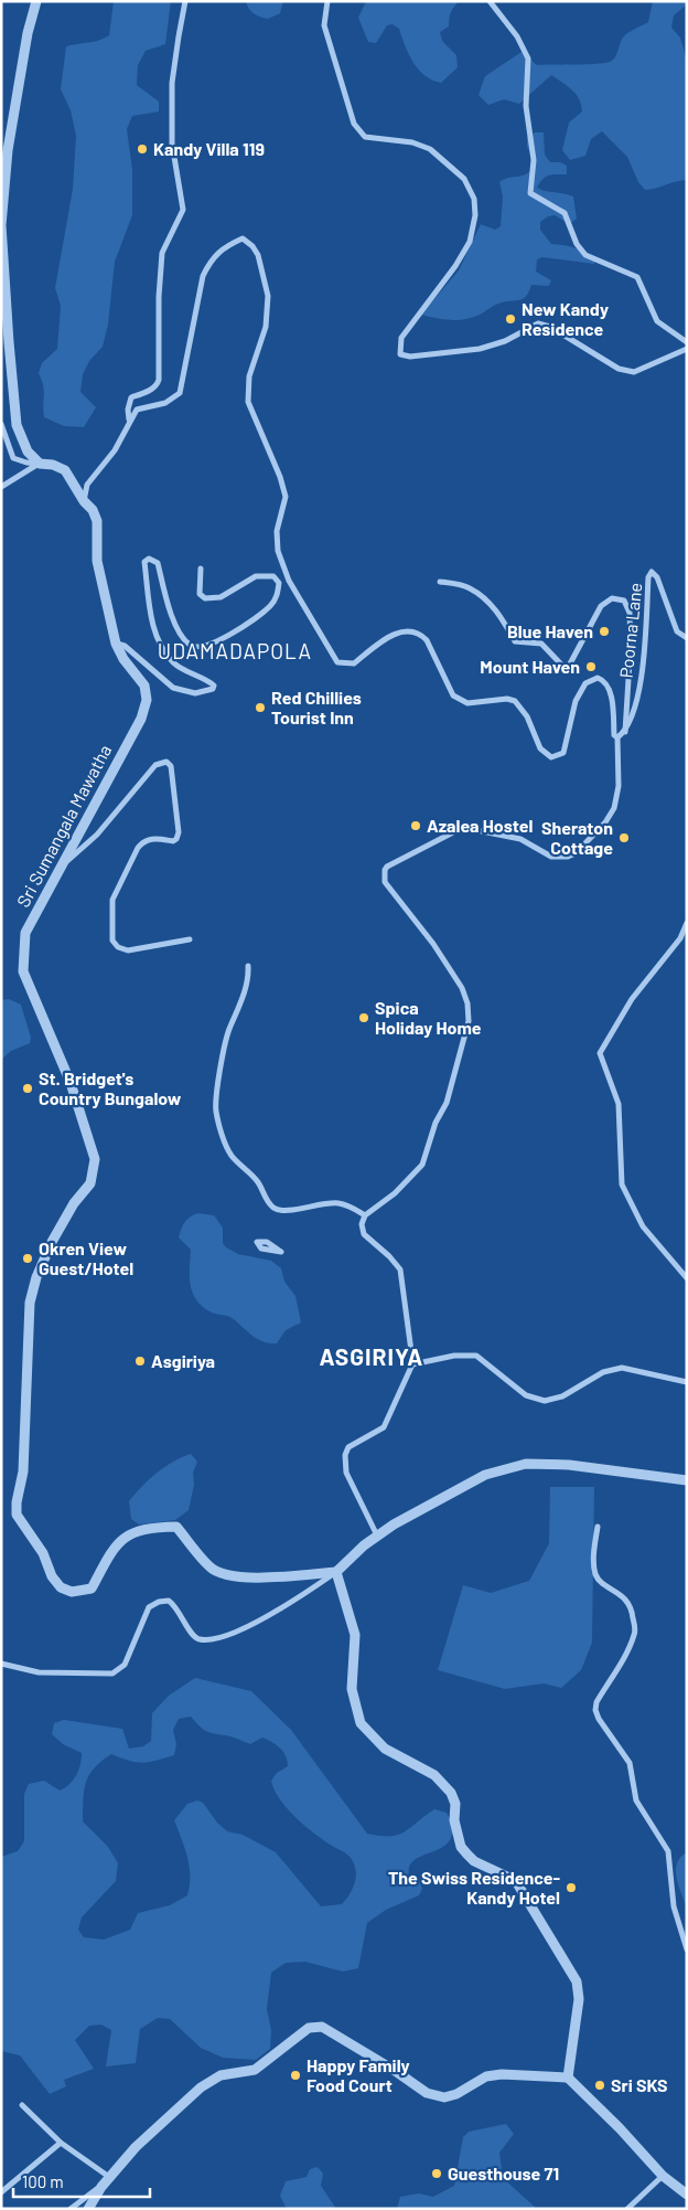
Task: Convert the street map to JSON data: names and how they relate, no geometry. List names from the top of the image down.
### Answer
{
  "streets": {
    "street": ["Poorna Lane", "Sri Sumangala Mawatha"]
  },
  "districts": ["UDAMADAPOLA", "ASGIRIYA"],
  "places": [
    "Kandy Villa 119",
    "New Kandy Residence",
    "Blue Haven",
    "Mount Haven",
    "Red Chillies Tourist Inn",
    "Azalea Hostel",
    "Sheraton Cottage",
    "Spica Holiday Home",
    "St. Bridget's Country Bungalow",
    "Okren View Guest/Hotel",
    "Asgiriya",
    "The Swiss Residence- Kandy Hotel",
    "Happy Family Food Court",
    "Sri SKS",
    "Guesthouse 71"
  ],
  "scale_bar": "100 m"
}
